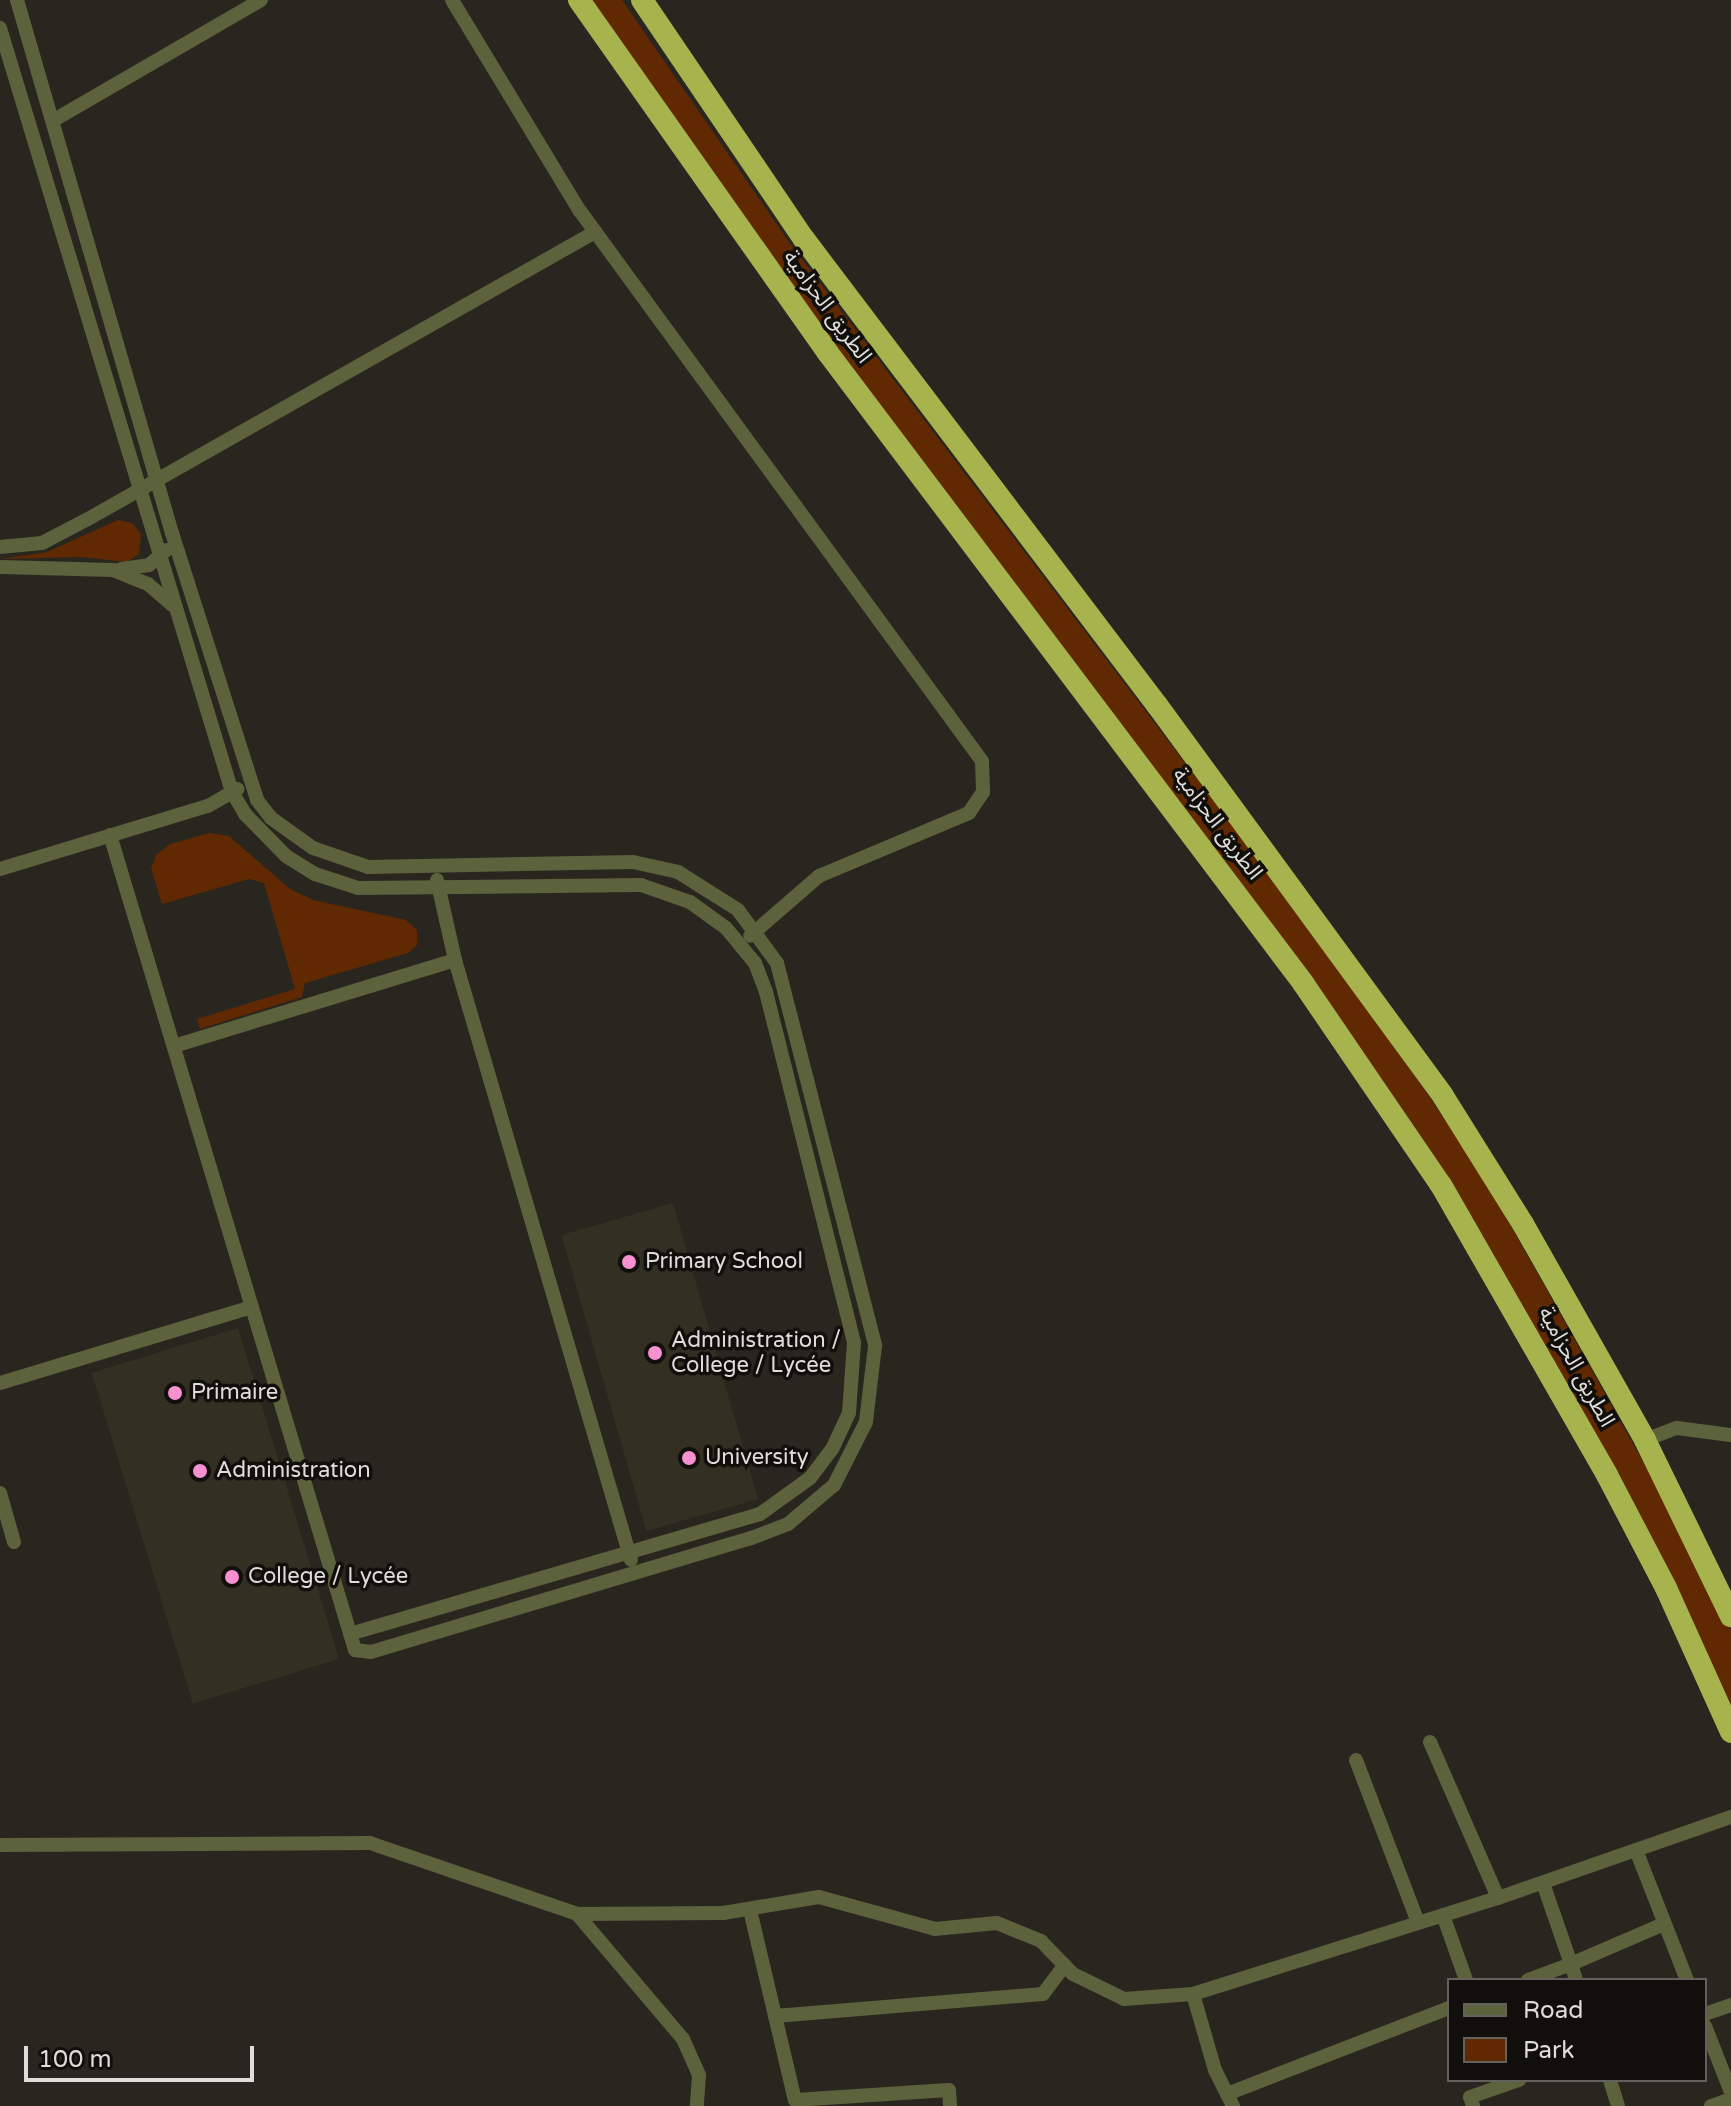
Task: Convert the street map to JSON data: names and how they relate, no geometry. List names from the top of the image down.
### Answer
{
  "streets": {
    "highway": ["الطريق الحزامية"]
  },
  "places": [
    "Primary School",
    "Administration / College / Lycée",
    "Primaire",
    "University",
    "Administration",
    "College / Lycée"
  ],
  "legend": ["Road", "Park"],
  "scale_bar": "100 m"
}
